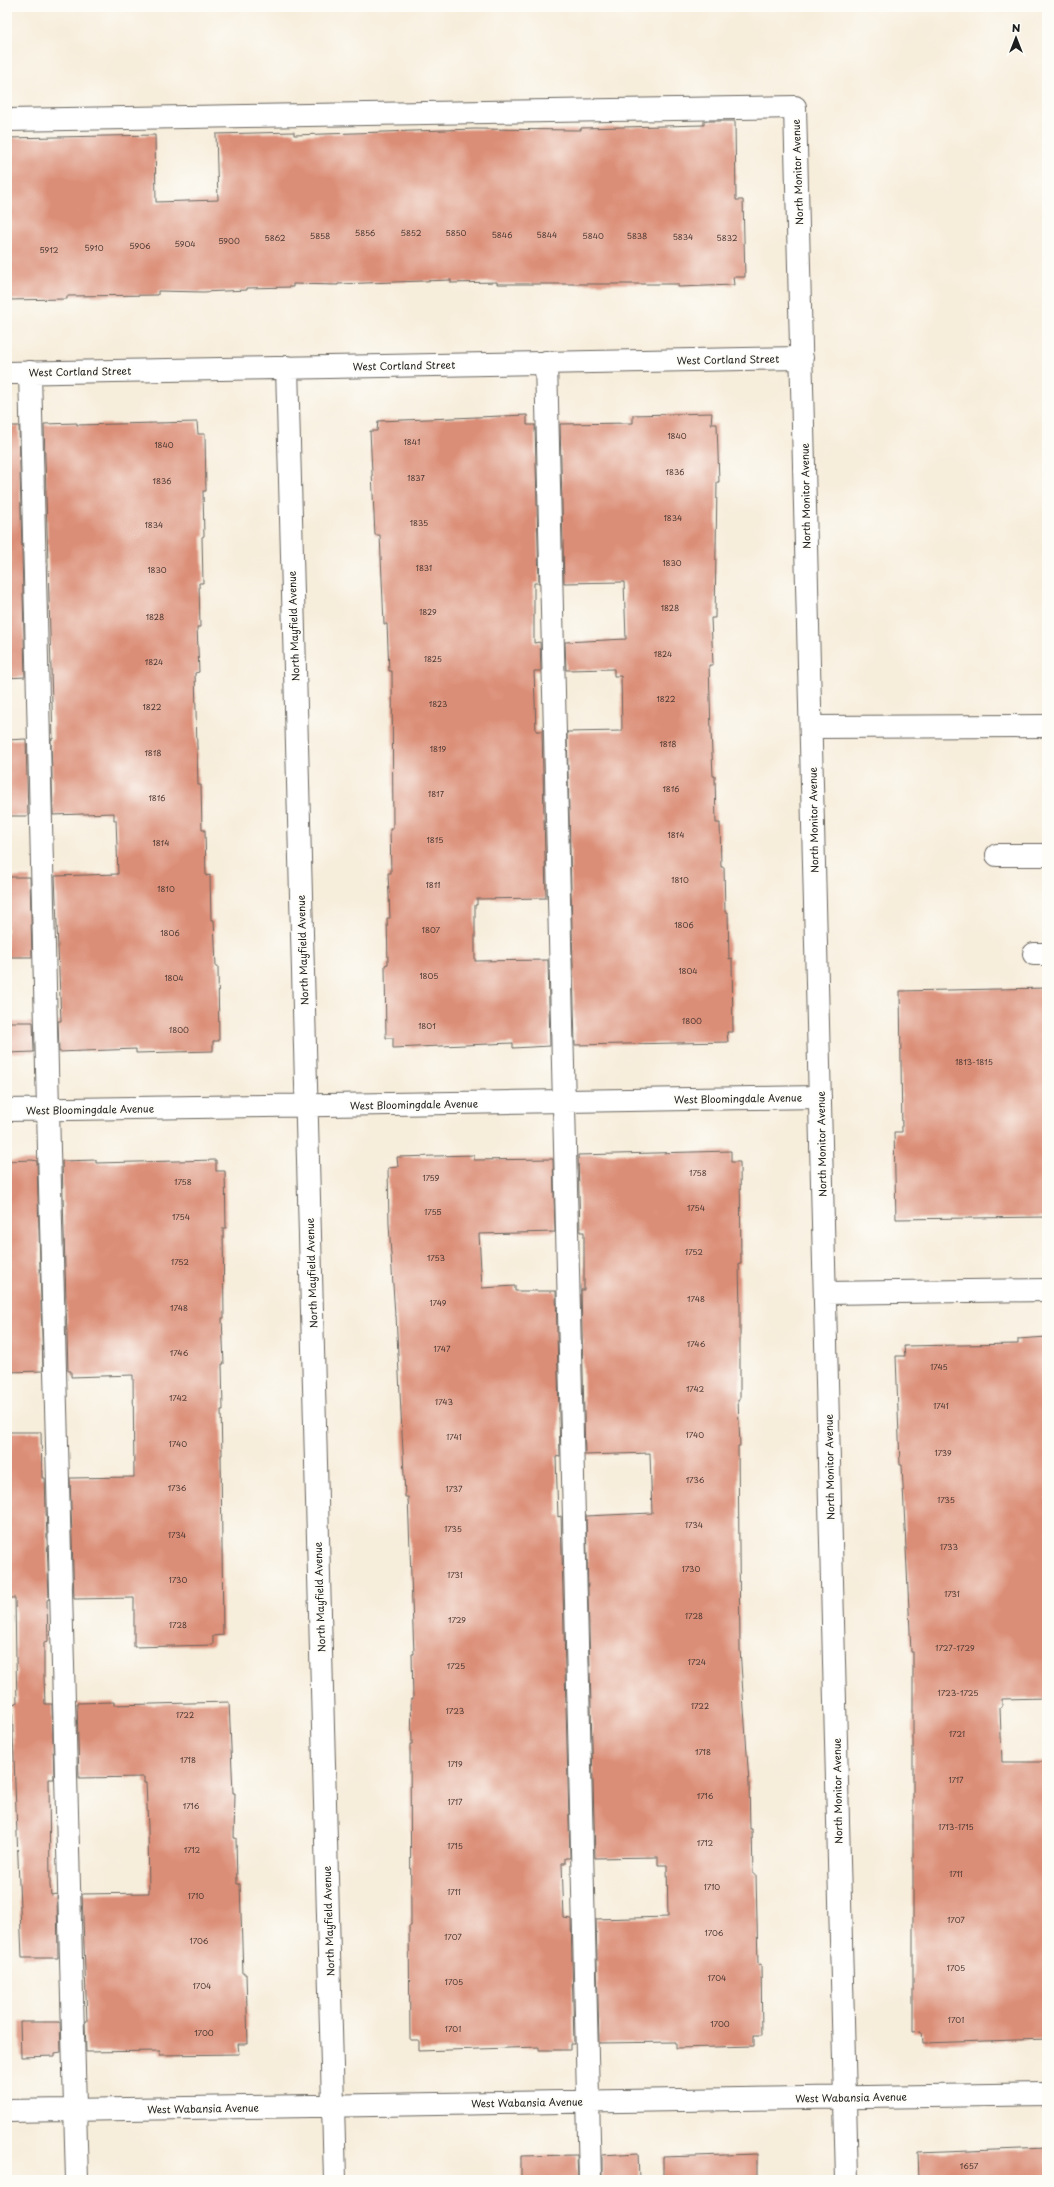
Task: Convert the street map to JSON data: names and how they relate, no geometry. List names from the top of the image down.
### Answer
{
  "streets": {
    "street": [
      "North Monitor Avenue",
      "West Cortland Street",
      "North Mayfield Avenue",
      "West Bloomingdale Avenue",
      "West Wabansia Avenue"
    ]
  },
  "crossings": [
    ["North Monitor Avenue", "West Cortland Street"],
    ["North Monitor Avenue", "West Bloomingdale Avenue"],
    ["North Monitor Avenue", "West Wabansia Avenue"],
    ["West Cortland Street", "North Mayfield Avenue"],
    ["North Mayfield Avenue", "West Bloomingdale Avenue"],
    ["North Mayfield Avenue", "West Wabansia Avenue"]
  ],
  "house_numbers": [
    "5856",
    "5852",
    "5850",
    "5846",
    "5844",
    "5858",
    "5840",
    "5838",
    "5834",
    "5862",
    "5832",
    "5900",
    "5904",
    "5906",
    "5910",
    "5912",
    "1840",
    "1841",
    "1840",
    "1836",
    "1837",
    "1836",
    "1834",
    "1835",
    "1834",
    "1830",
    "1831",
    "1830",
    "1828",
    "1829",
    "1828",
    "1824",
    "1825",
    "1824",
    "1822",
    "1823",
    "1822",
    "1818",
    "1819",
    "1818",
    "1816",
    "1817",
    "1816",
    "1814",
    "1815",
    "1814",
    "1810",
    "1811",
    "1810",
    "1806",
    "1807",
    "1806",
    "1804",
    "1805",
    "1804",
    "1800",
    "1801",
    "1800",
    "1813-1815",
    "1758",
    "1759",
    "1758",
    "1754",
    "1755",
    "1754",
    "1752",
    "1753",
    "1752",
    "1748",
    "1749",
    "1748",
    "1746",
    "1747",
    "1746",
    "1745",
    "1742",
    "1742",
    "1743",
    "1741",
    "1740",
    "1741",
    "1740",
    "1739",
    "1736",
    "1736",
    "1737",
    "1735",
    "1734",
    "1735",
    "1734",
    "1733",
    "1730",
    "1731",
    "1730",
    "1731",
    "1728",
    "1729",
    "1728",
    "1727-1729",
    "1724",
    "1725",
    "1723-1725",
    "1722",
    "1723",
    "1722",
    "1721",
    "1718",
    "1718",
    "1719",
    "1717",
    "1716",
    "1717",
    "1716",
    "1713-1715",
    "1712",
    "1715",
    "1712",
    "1711",
    "1710",
    "1711",
    "1710",
    "1707",
    "1706",
    "1707",
    "1706",
    "1705",
    "1704",
    "1705",
    "1704",
    "1701",
    "1700",
    "1701",
    "1700",
    "1657"
  ],
  "north": "top"
}
